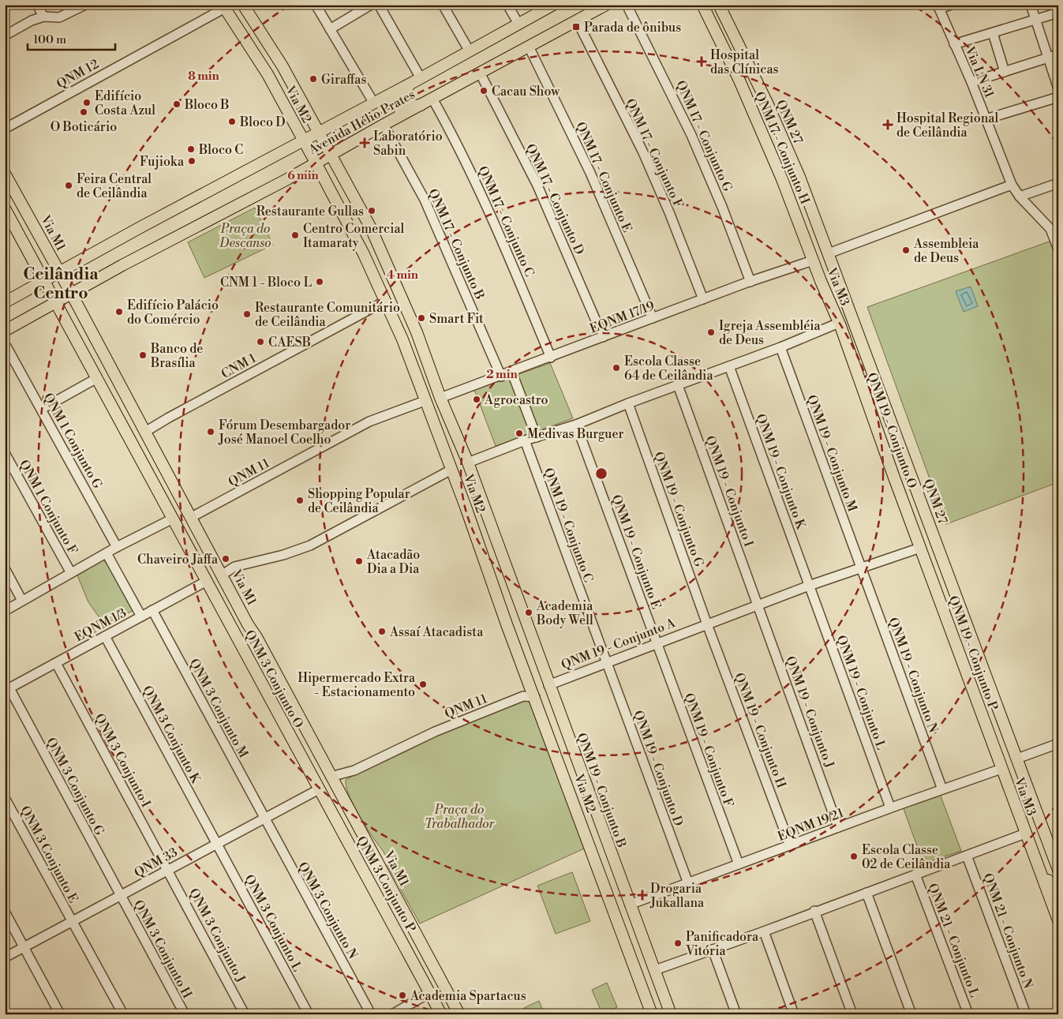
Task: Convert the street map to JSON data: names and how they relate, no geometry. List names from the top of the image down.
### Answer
{
  "streets": {
    "main road": [
      "Via M2",
      "Avenida Hélio Prates",
      "QNM 27",
      "QNM 17 - Conjunto H",
      "Via M1",
      "Via M3",
      "QNM 19 - Conjunto O",
      "QNM 19 - Conjunto A",
      "QNM 19 - Conjunto P",
      "QNM 3 Conjunto O",
      "QNM 19 - Conjunto B",
      "QNM 3 Conjunto P"
    ],
    "street": [
      "Via LN 31",
      "QNM 12",
      "QNM 17 - Conjunto G",
      "QNM 17 - Conjunto F",
      "QNM 17 - Conjunto E",
      "QNM 17 - Conjunto D",
      "QNM 17 - Conjunto C",
      "QNM 17 - Conjunto B",
      "EQNM 17/19",
      "CNM 1",
      "QNM 1 Conjunto G",
      "QNM 19 - Conjunto M",
      "QNM 19 - Conjunto K",
      "QNM 11",
      "QNM 19 - Conjunto I",
      "QNM 1 Conjunto F",
      "QNM 19 - Conjunto G",
      "QNM 19 - Conjunto C",
      "QNM 19 - Conjunto E",
      "EQNM 1/3",
      "QNM 19 - Conjunto N",
      "QNM 19 - Conjunto L",
      "QNM 3 Conjunto M",
      "QNM 19 - Conjunto J",
      "QNM 19 - Conjunto H",
      "QNM 3 Conjunto K",
      "QNM 19 - Conjunto F",
      "QNM 3 Conjunto I",
      "QNM 19 - Conjunto D",
      "QNM 3 Conjunto G",
      "EQNM 19/21",
      "QNM 3 Conjunto E",
      "QNM 33",
      "QNM 3 Conjunto N",
      "QNM 3 Conjunto L",
      "QNM 21 - Conjunto N",
      "QNM 3 Conjunto J",
      "QNM 21 - Conjunto L",
      "QNM 3 Conjunto H"
    ]
  },
  "crossings": [
    ["QNM 12", "Via M2"],
    ["Via M2", "Avenida Hélio Prates"],
    ["Via M2", "EQNM 17/19"],
    ["Via M2", "CNM 1"],
    ["Via M2", "QNM 11"],
    ["Via M2", "QNM 19 - Conjunto A"],
    ["Avenida Hélio Prates", "QNM 17 - Conjunto F"],
    ["Avenida Hélio Prates", "QNM 17 - Conjunto E"],
    ["Avenida Hélio Prates", "QNM 17 - Conjunto D"],
    ["Avenida Hélio Prates", "QNM 17 - Conjunto C"],
    ["Avenida Hélio Prates", "Via M1"],
    ["Avenida Hélio Prates", "QNM 17 - Conjunto B"],
    ["QNM 17 - Conjunto G", "EQNM 17/19"],
    ["QNM 17 - Conjunto H", "Via M3"],
    ["QNM 17 - Conjunto H", "EQNM 17/19"],
    ["QNM 17 - Conjunto F", "EQNM 17/19"],
    ["QNM 17 - Conjunto E", "EQNM 17/19"],
    ["QNM 17 - Conjunto D", "EQNM 17/19"],
    ["QNM 17 - Conjunto C", "EQNM 17/19"],
    ["Via M1", "CNM 1"],
    ["Via M1", "QNM 11"],
    ["QNM 17 - Conjunto B", "EQNM 17/19"],
    ["Via M3", "EQNM 17/19"],
    ["Via M3", "QNM 19 - Conjunto O"],
    ["Via M3", "QNM 19 - Conjunto P"],
    ["Via M3", "EQNM 19/21"],
    ["QNM 19 - Conjunto O", "QNM 19 - Conjunto A"],
    ["QNM 19 - Conjunto O", "QNM 19 - Conjunto P"],
    ["QNM 19 - Conjunto M", "QNM 19 - Conjunto A"],
    ["QNM 19 - Conjunto M", "QNM 19 - Conjunto N"],
    ["QNM 19 - Conjunto K", "QNM 19 - Conjunto A"],
    ["QNM 19 - Conjunto K", "QNM 19 - Conjunto L"],
    ["QNM 19 - Conjunto I", "QNM 19 - Conjunto A"],
    ["QNM 19 - Conjunto I", "QNM 19 - Conjunto J"],
    ["QNM 19 - Conjunto G", "QNM 19 - Conjunto A"],
    ["QNM 19 - Conjunto G", "QNM 19 - Conjunto H"],
    ["QNM 19 - Conjunto C", "QNM 19 - Conjunto A"],
    ["QNM 19 - Conjunto C", "QNM 19 - Conjunto D"],
    ["QNM 19 - Conjunto E", "QNM 19 - Conjunto A"],
    ["QNM 19 - Conjunto E", "QNM 19 - Conjunto F"],
    ["EQNM 1/3", "QNM 3 Conjunto O"],
    ["EQNM 1/3", "QNM 3 Conjunto M"],
    ["EQNM 1/3", "QNM 3 Conjunto K"],
    ["EQNM 1/3", "QNM 3 Conjunto I"],
    ["EQNM 1/3", "QNM 3 Conjunto G"],
    ["QNM 19 - Conjunto A", "QNM 19 - Conjunto P"],
    ["QNM 19 - Conjunto A", "QNM 19 - Conjunto N"],
    ["QNM 19 - Conjunto A", "QNM 19 - Conjunto L"],
    ["QNM 19 - Conjunto A", "QNM 19 - Conjunto J"],
    ["QNM 19 - Conjunto A", "QNM 19 - Conjunto H"],
    ["QNM 19 - Conjunto A", "QNM 19 - Conjunto F"],
    ["QNM 19 - Conjunto A", "QNM 19 - Conjunto D"],
    ["QNM 19 - Conjunto A", "QNM 19 - Conjunto B"],
    ["QNM 19 - Conjunto P", "EQNM 19/21"],
    ["QNM 19 - Conjunto N", "EQNM 19/21"],
    ["QNM 3 Conjunto O", "QNM 33"],
    ["QNM 3 Conjunto O", "QNM 3 Conjunto P"],
    ["QNM 19 - Conjunto L", "EQNM 19/21"],
    ["QNM 3 Conjunto M", "QNM 33"],
    ["QNM 3 Conjunto M", "QNM 3 Conjunto N"],
    ["QNM 19 - Conjunto J", "EQNM 19/21"],
    ["QNM 19 - Conjunto H", "EQNM 19/21"],
    ["QNM 3 Conjunto K", "QNM 33"],
    ["QNM 3 Conjunto K", "QNM 3 Conjunto L"],
    ["QNM 19 - Conjunto F", "EQNM 19/21"],
    ["QNM 3 Conjunto I", "QNM 33"],
    ["QNM 3 Conjunto I", "QNM 3 Conjunto J"],
    ["QNM 19 - Conjunto D", "EQNM 19/21"],
    ["QNM 3 Conjunto G", "QNM 33"],
    ["QNM 3 Conjunto G", "QNM 3 Conjunto H"],
    ["QNM 19 - Conjunto B", "EQNM 19/21"],
    ["QNM 3 Conjunto E", "QNM 33"],
    ["QNM 33", "QNM 3 Conjunto P"],
    ["QNM 33", "QNM 3 Conjunto N"],
    ["QNM 33", "QNM 3 Conjunto L"],
    ["QNM 33", "QNM 3 Conjunto J"],
    ["QNM 33", "QNM 3 Conjunto H"]
  ],
  "districts": ["Ceilândia Centro"],
  "parks": ["Praça do Descanso", "Praça do Trabalhador"],
  "places": {
    "transit": ["Parada de ônibus"],
    "health": [
      "Hospital das Clínicas",
      "Hospital Regional de Ceilândia",
      "Laboratório Sabin",
      "Drogaria Jukallana"
    ],
    "other": [
      "Giraffas",
      "Cacau Show",
      "Edifício Costa Azul",
      "Bloco B",
      "O Boticário",
      "Bloco D",
      "Bloco C",
      "Fujioka",
      "Feira Central de Ceilândia",
      "Restaurante Gullas",
      "Centro Comercial Itamaraty",
      "Assembleia de Deus",
      "CNM 1 - Bloco L",
      "Edifício Palácio do Comércio",
      "Restaurante Comunitário de Ceilândia",
      "Smart Fit",
      "Igreja Assembléia de Deus",
      "CAESB",
      "Banco de Brasília",
      "Escola Classe 64 de Ceilândia",
      "Agrocastro",
      "Fórum Desembargador José Manoel Coelho",
      "Medivas Burguer",
      "Shopping Popular de Ceilândia",
      "Chaveiro Jaffa",
      "Atacadão Dia a Dia",
      "Academia Body Well",
      "Assaí Atacadista",
      "Hipermercado Extra - Estacionamento",
      "Escola Classe 02 de Ceilândia",
      "Panificadora Vitória",
      "Academia Spartacus"
    ]
  },
  "scale_bar": "100 m",
  "rings": [
    "8 min",
    "6 min",
    "4 min",
    "2 min"
  ]
}
